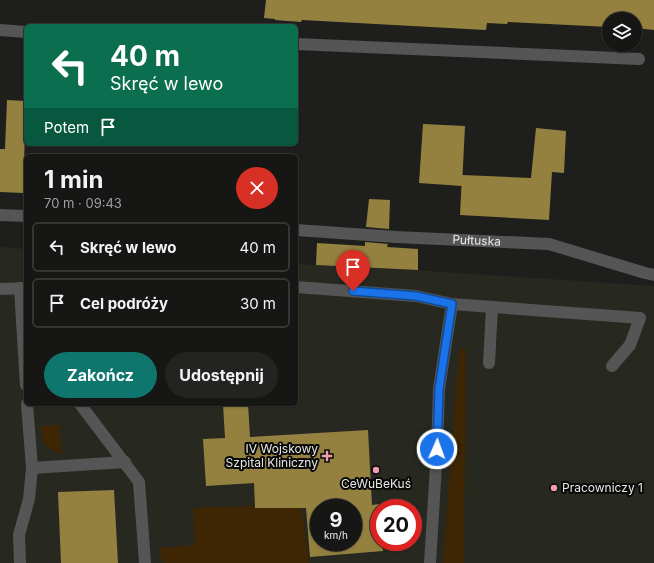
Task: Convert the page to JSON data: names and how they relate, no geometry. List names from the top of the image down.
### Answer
{
  "streets": {
    "lane": ["Pułtuska"]
  },
  "places": {
    "health": ["IV Wojskowy Szpital Kliniczny"],
    "other": ["CeWuBeKuś", "Pracowniczy 1"]
  },
  "page": {
    "turn": ["40 m", "Skręć w lewo"],
    "then": "Potem",
    "heading": ["1 min", "70 m · 09:43"],
    "list": [
      {
        "name": "Skręć w lewo",
        "value": "40 m"
      },
      {
        "name": "Cel podróży",
        "value": "30 m"
      }
    ],
    "buttons": ["Zakończ", "Udostępnij"],
    "speed": "9 km/h",
    "limit": "20"
  }
}
